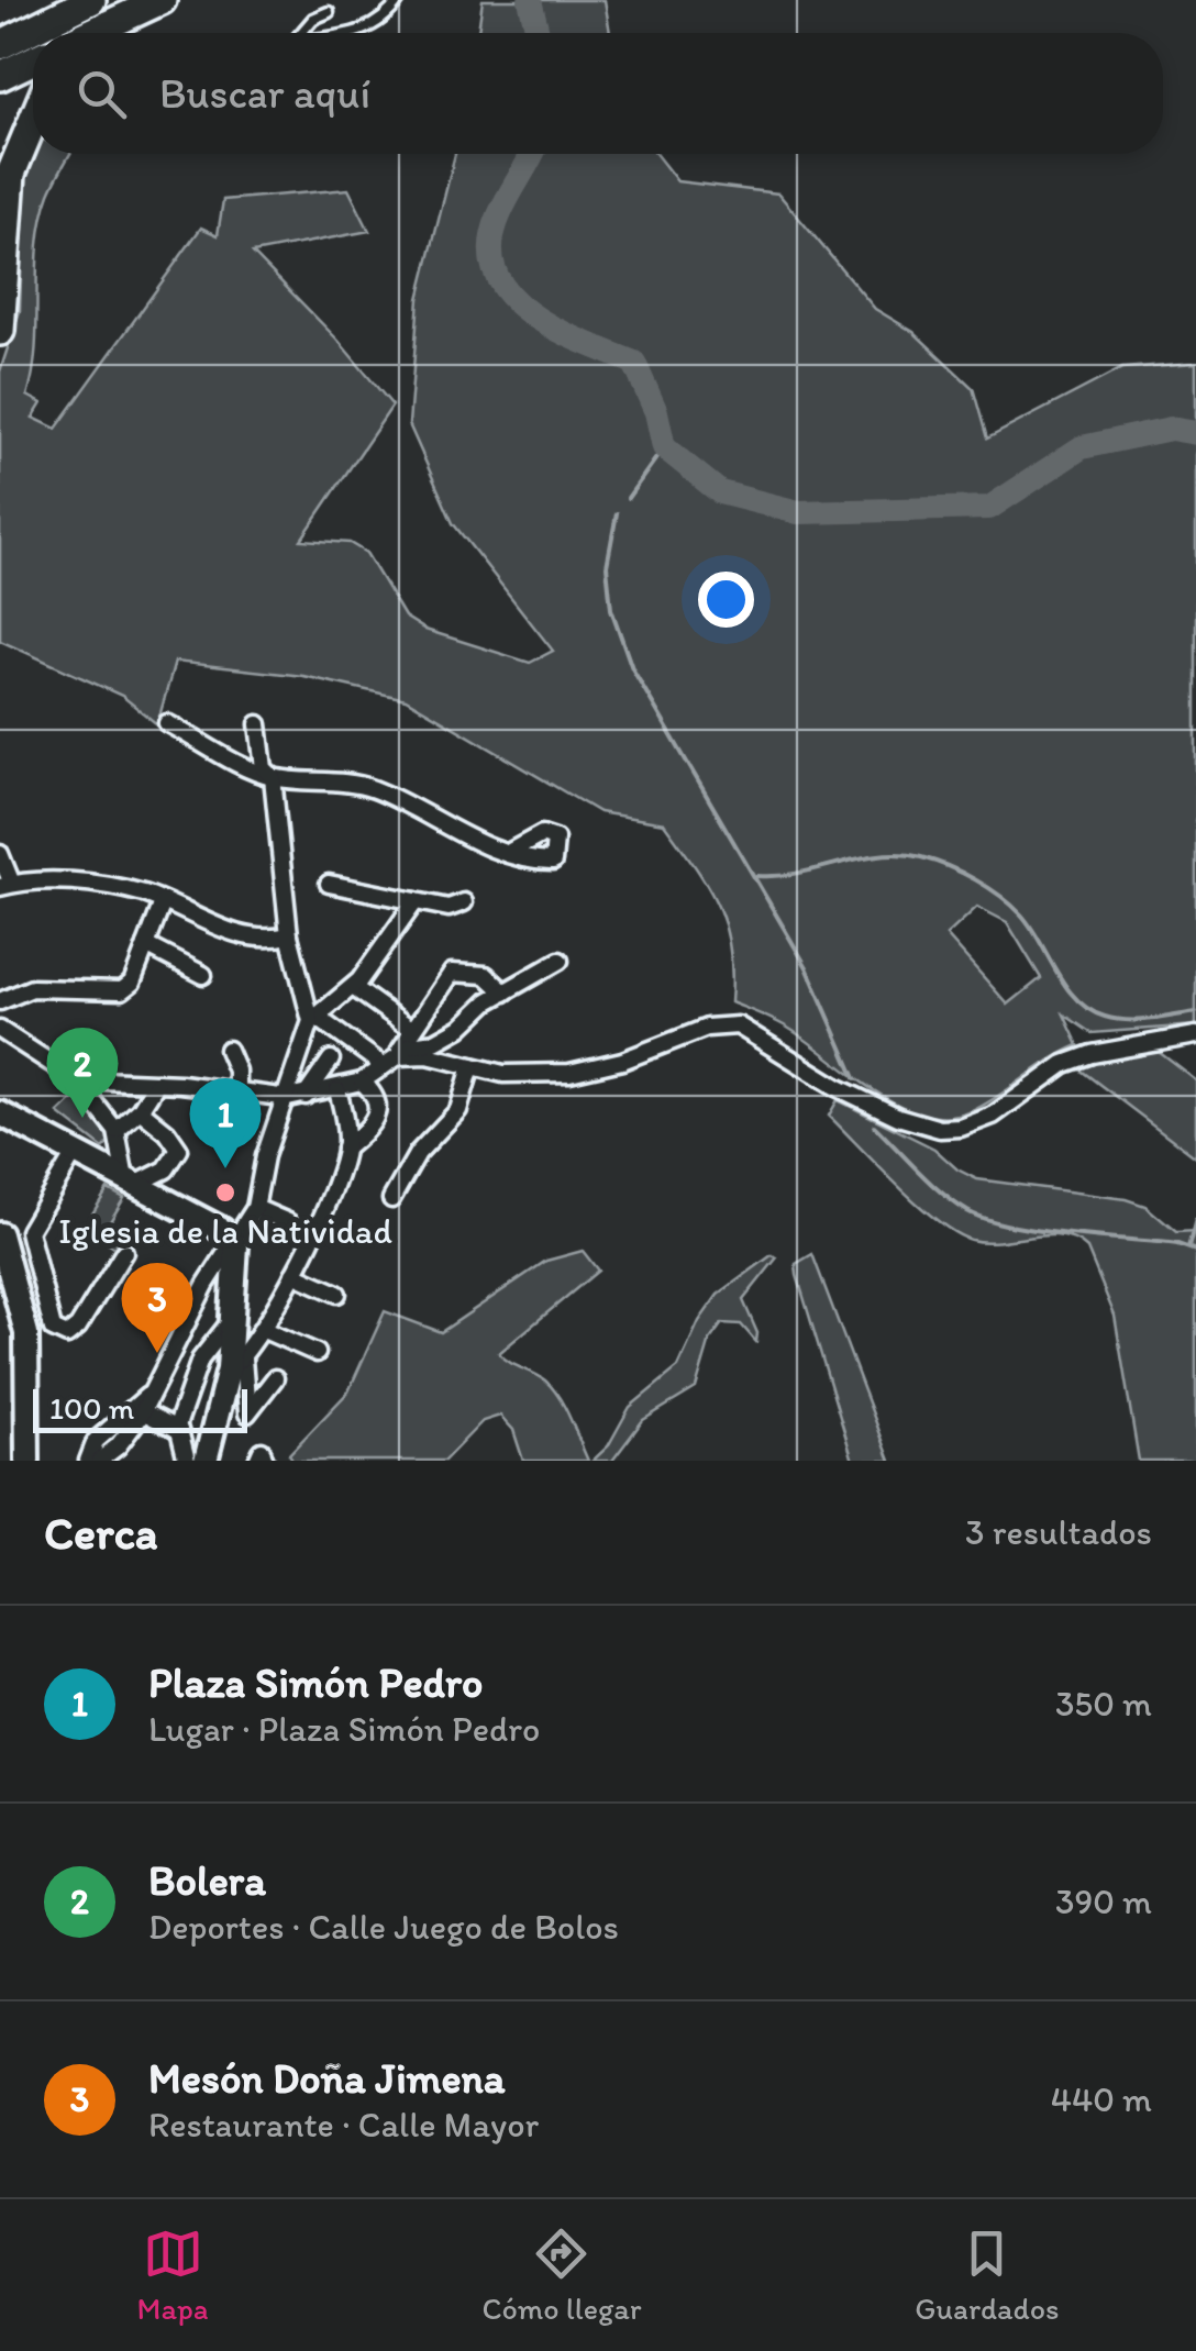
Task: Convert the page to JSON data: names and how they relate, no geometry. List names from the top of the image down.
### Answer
{
  "places": ["Iglesia de la Natividad"],
  "scale_bar": "100 m",
  "page": {
    "search": "Buscar aquí",
    "pins": ["2", "1", "3"],
    "scale": "100 m",
    "heading": ["Cerca", "3 resultados"],
    "list": [
      {
        "mark": "1",
        "name": "Plaza Simón Pedro",
        "note": "Lugar · Plaza Simón Pedro",
        "value": "350 m"
      },
      {
        "mark": "2",
        "name": "Bolera",
        "note": "Deportes · Calle Juego de Bolos",
        "value": "390 m"
      },
      {
        "mark": "3",
        "name": "Mesón Doña Jimena",
        "note": "Restaurante · Calle Mayor",
        "value": "440 m"
      }
    ],
    "nav": ["Mapa", "Cómo llegar", "Guardados"]
  }
}
